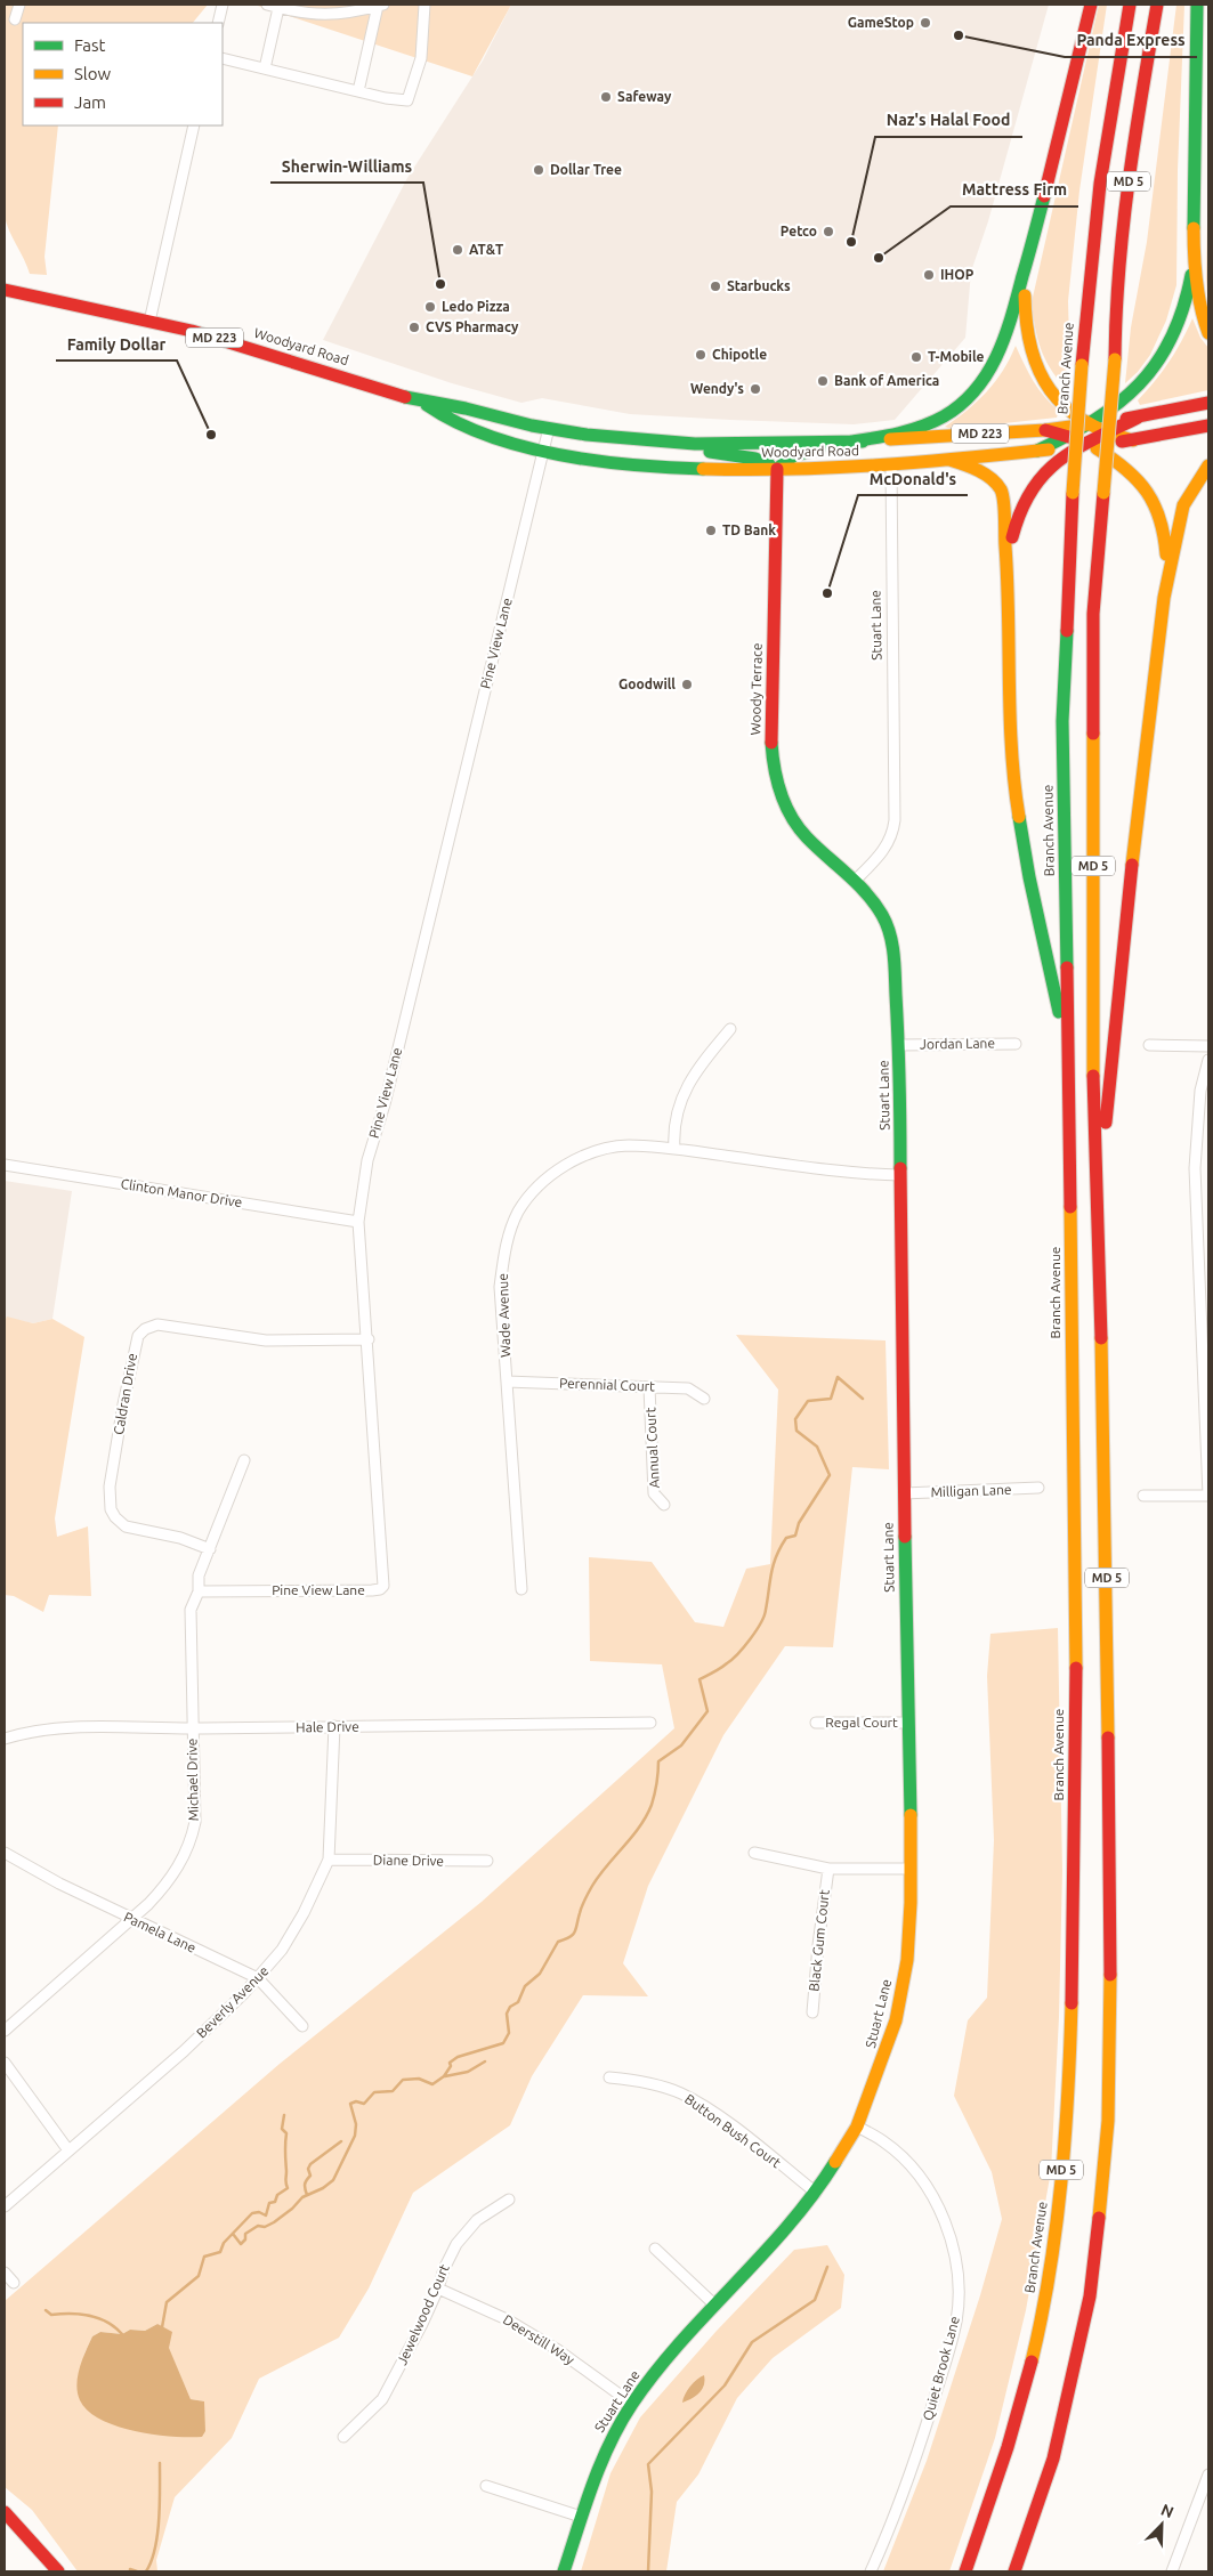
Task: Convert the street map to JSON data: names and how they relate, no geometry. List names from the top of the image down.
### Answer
{
  "streets": {
    "main road": [
      "MD 5",
      "MD 223",
      "Woodyard Road",
      "Branch Avenue",
      "Stuart Lane",
      "Woody Terrace"
    ],
    "street": [
      "Pine View Lane",
      "Jordan Lane",
      "Clinton Manor Drive",
      "Wade Avenue",
      "Perennial Court",
      "Caldran Drive",
      "Annual Court",
      "Milligan Lane",
      "Regal Court",
      "Hale Drive",
      "Michael Drive",
      "Diane Drive",
      "Pamela Lane",
      "Black Gum Court",
      "Beverly Avenue",
      "Button Bush Court",
      "Jewelwood Court",
      "Deerstill Way",
      "Quiet Brook Lane"
    ]
  },
  "crossings": [
    ["Woodyard Road", "Stuart Lane"],
    ["Woodyard Road", "Pine View Lane"],
    ["Woodyard Road", "Woody Terrace"],
    ["Stuart Lane", "Woody Terrace"],
    ["Stuart Lane", "Jordan Lane"],
    ["Stuart Lane", "Wade Avenue"],
    ["Stuart Lane", "Milligan Lane"],
    ["Stuart Lane", "Regal Court"],
    ["Stuart Lane", "Button Bush Court"],
    ["Stuart Lane", "Deerstill Way"],
    ["Stuart Lane", "Quiet Brook Lane"],
    ["Pine View Lane", "Clinton Manor Drive"],
    ["Pine View Lane", "Caldran Drive"],
    ["Pine View Lane", "Michael Drive"],
    ["Wade Avenue", "Perennial Court"],
    ["Perennial Court", "Annual Court"],
    ["Caldran Drive", "Michael Drive"],
    ["Hale Drive", "Michael Drive"],
    ["Hale Drive", "Beverly Avenue"],
    ["Michael Drive", "Pamela Lane"],
    ["Diane Drive", "Beverly Avenue"],
    ["Pamela Lane", "Beverly Avenue"],
    ["Jewelwood Court", "Deerstill Way"]
  ],
  "places": [
    "GameStop",
    "Panda Express",
    "Safeway",
    "Dollar Tree",
    "Petco",
    "Naz's Halal Food",
    "AT&T",
    "Mattress Firm",
    "IHOP",
    "Sherwin-Williams",
    "Starbucks",
    "Ledo Pizza",
    "CVS Pharmacy",
    "Chipotle",
    "T-Mobile",
    "Bank of America",
    "Wendy's",
    "Family Dollar",
    "TD Bank",
    "McDonald's",
    "Goodwill"
  ],
  "legend": ["Fast", "Slow", "Jam"],
  "north": "top right"
}
